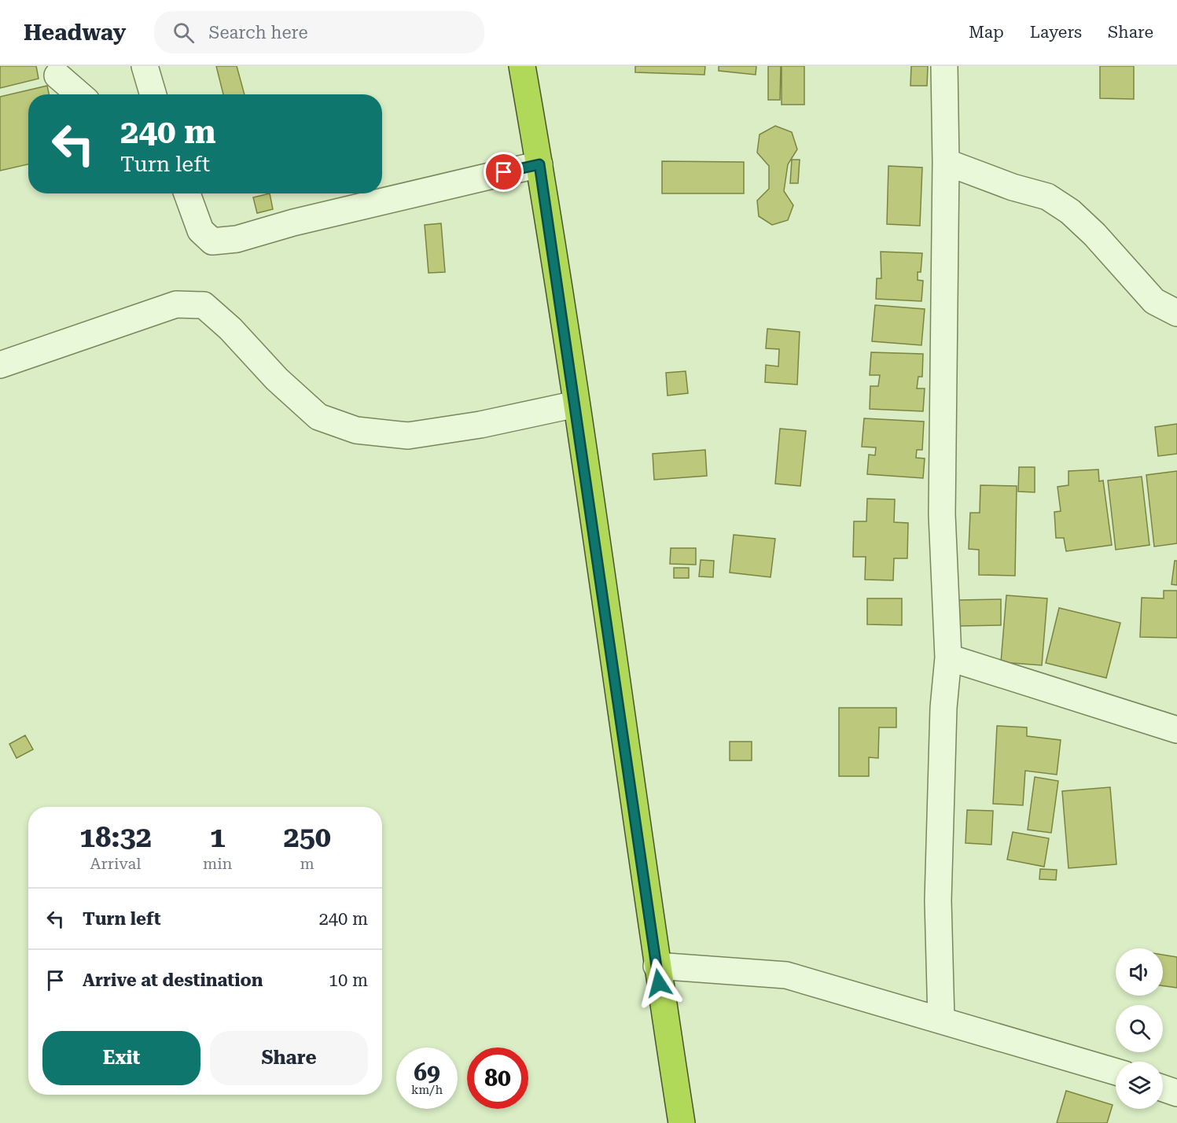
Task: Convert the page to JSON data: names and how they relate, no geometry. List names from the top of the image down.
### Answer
{
  "page": {
    "header": "Headway",
    "search": "Search here",
    "nav": ["Map", "Layers", "Share"],
    "turn": ["240 m", "Turn left"],
    "eta": [
      "18:32",
      "Arrival",
      "1",
      "min",
      "250",
      "m"
    ],
    "list": [
      {
        "name": "Turn left",
        "value": "240 m"
      },
      {
        "name": "Arrive at destination",
        "value": "10 m"
      }
    ],
    "buttons": ["Exit", "Share"],
    "speed": "69 km/h",
    "limit": "80"
  }
}
